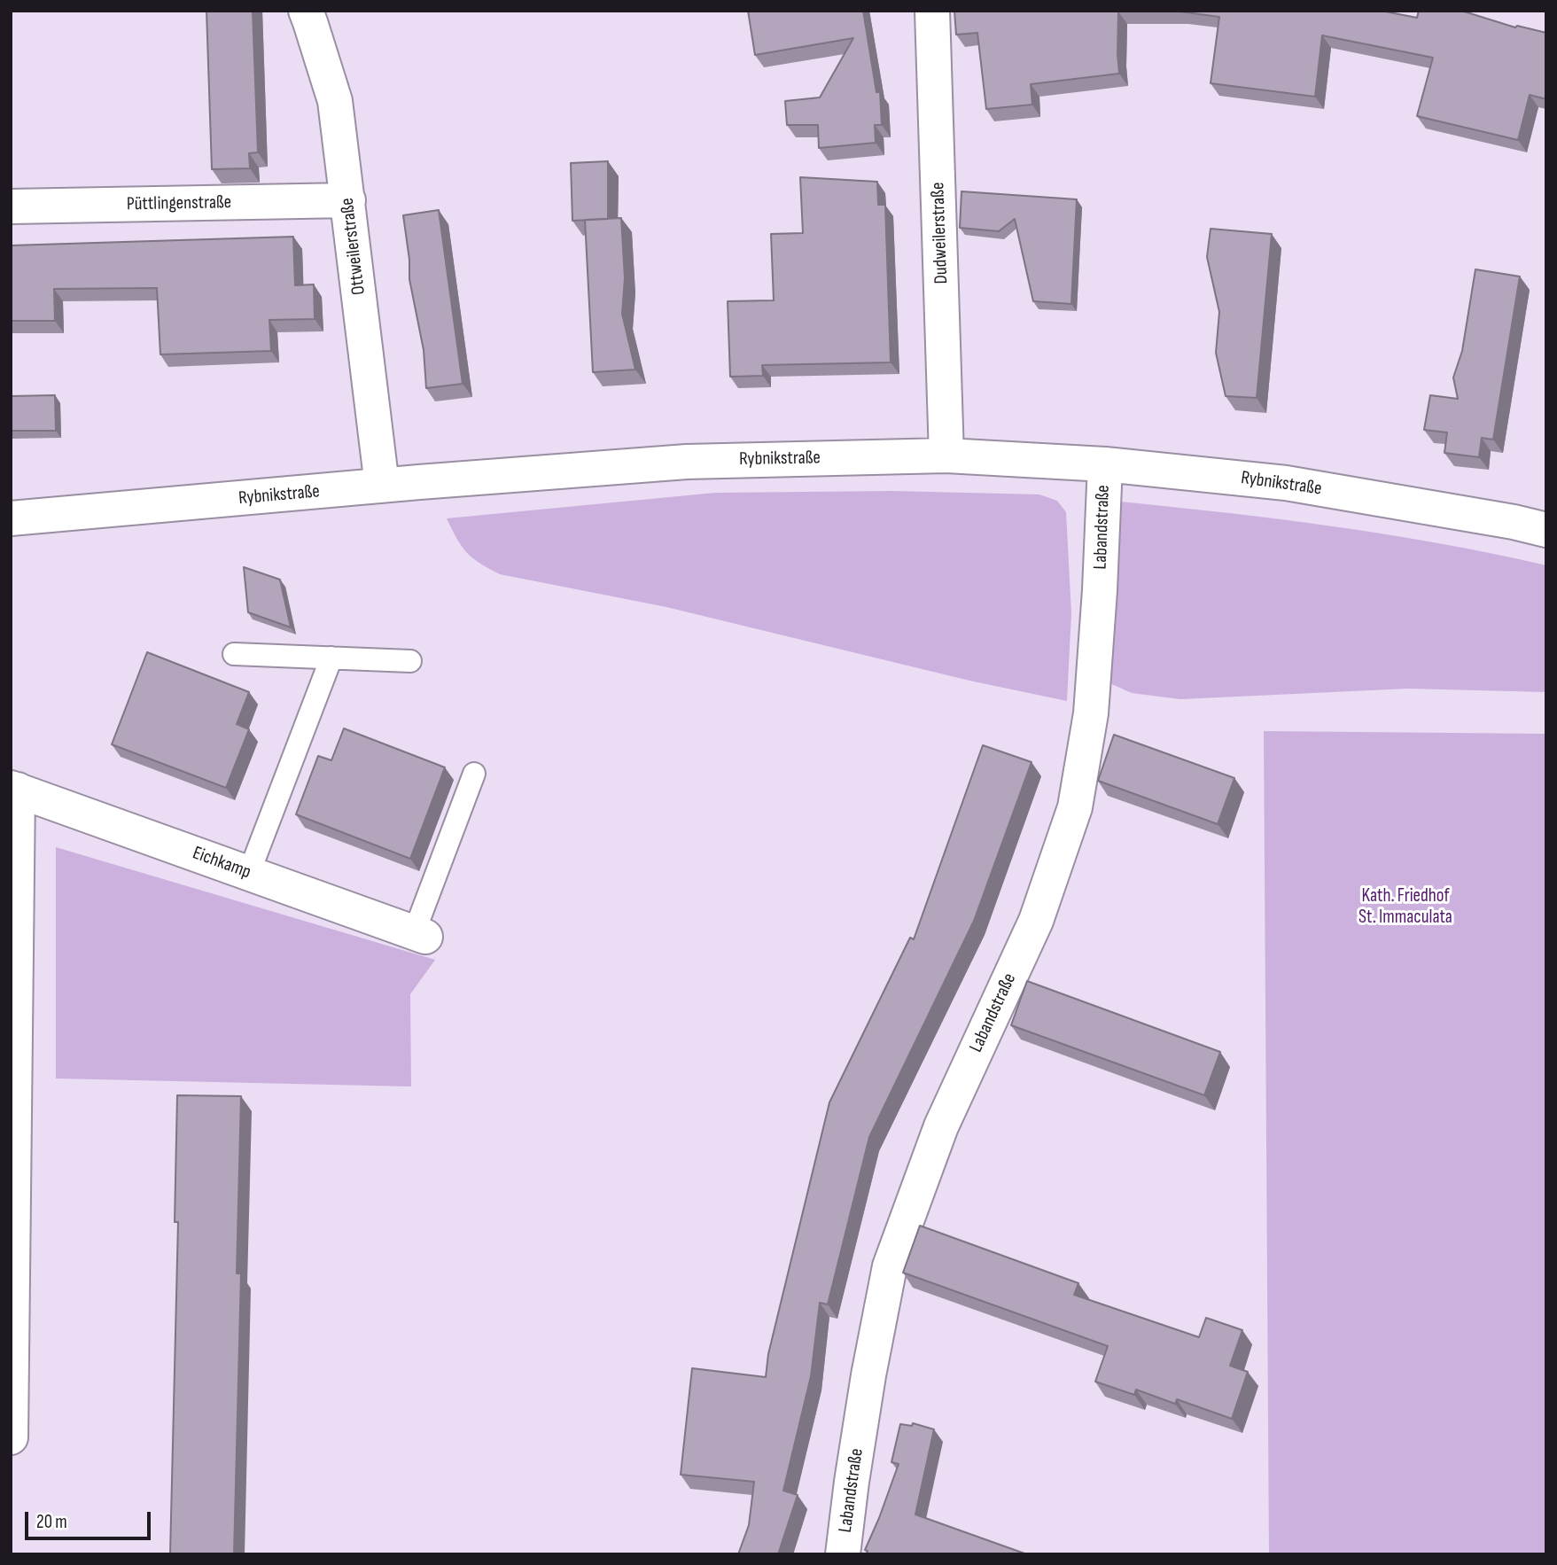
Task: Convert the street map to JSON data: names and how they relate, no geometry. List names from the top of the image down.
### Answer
{
  "streets": {
    "street": [
      "Püttlingenstraße",
      "Dudweilerstraße",
      "Ottweilerstraße",
      "Rybnikstraße",
      "Labandstraße",
      "Eichkamp"
    ]
  },
  "crossings": [
    ["Püttlingenstraße", "Ottweilerstraße"],
    ["Dudweilerstraße", "Rybnikstraße"],
    ["Ottweilerstraße", "Rybnikstraße"],
    ["Rybnikstraße", "Labandstraße"]
  ],
  "parks": ["Kath. Friedhof St. Immaculata"],
  "scale_bar": "20 m"
}
